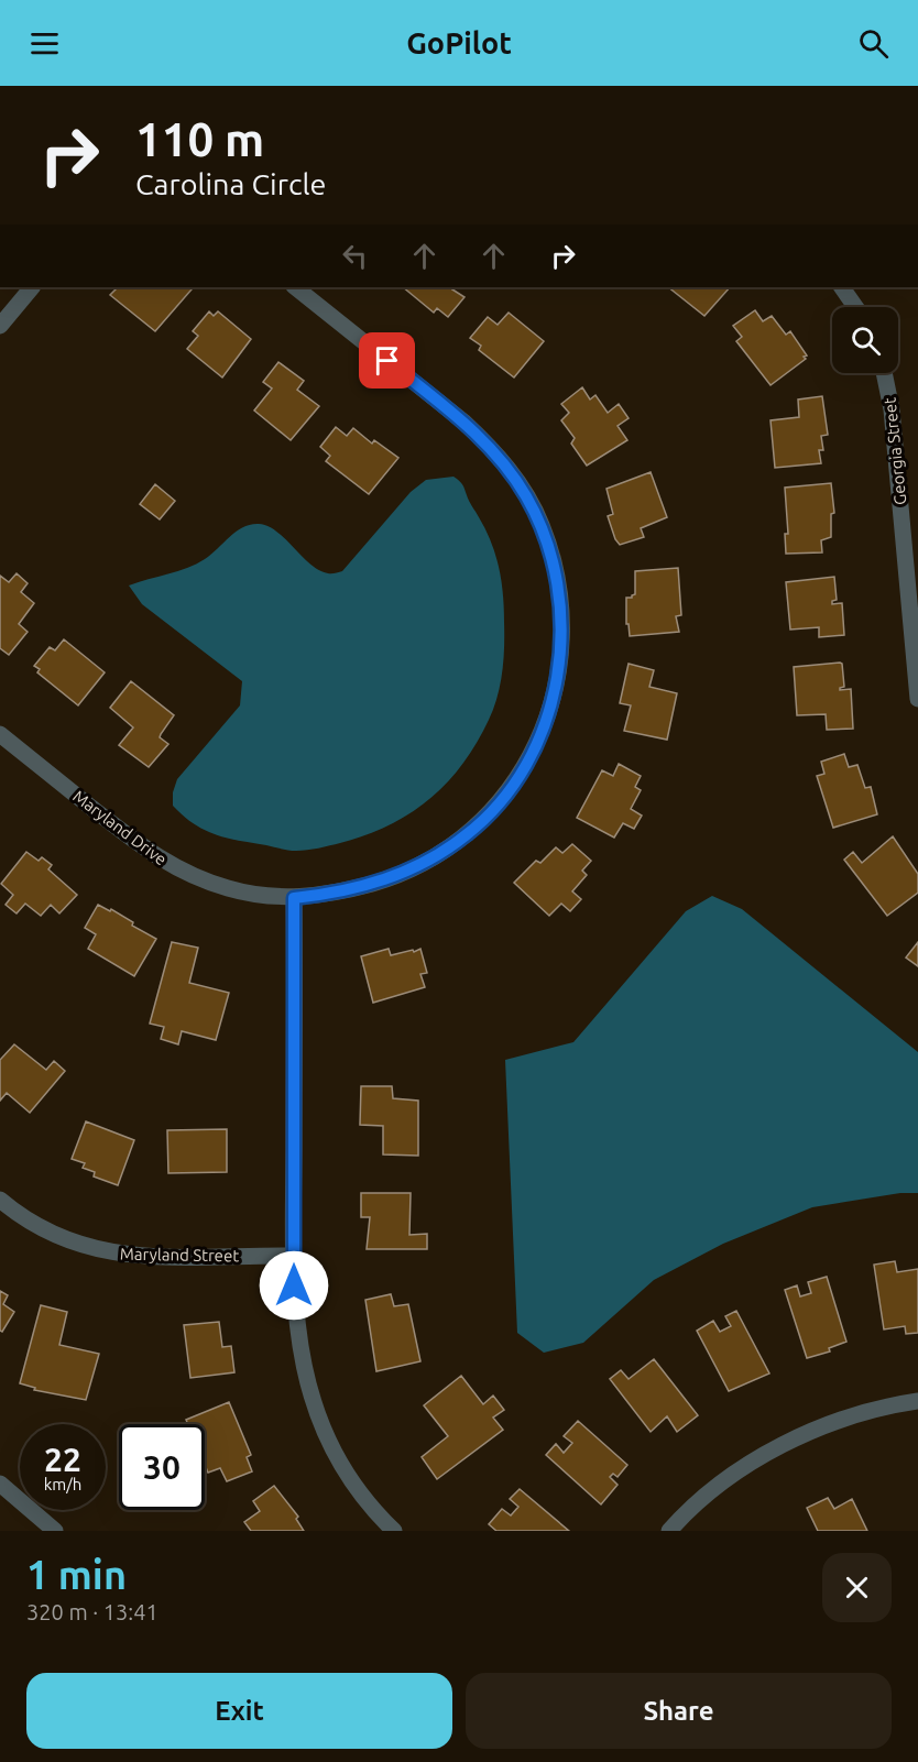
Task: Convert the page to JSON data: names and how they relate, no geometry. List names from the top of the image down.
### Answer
{
  "streets": {
    "street": ["Georgia Street", "Maryland Drive", "Maryland Street"]
  },
  "page": {
    "header": "GoPilot",
    "turn": ["110 m", "Carolina Circle"],
    "speed": "22 km/h",
    "limit": "30",
    "heading": ["1 min", "320 m · 13:41"],
    "buttons": ["Exit", "Share"]
  }
}
